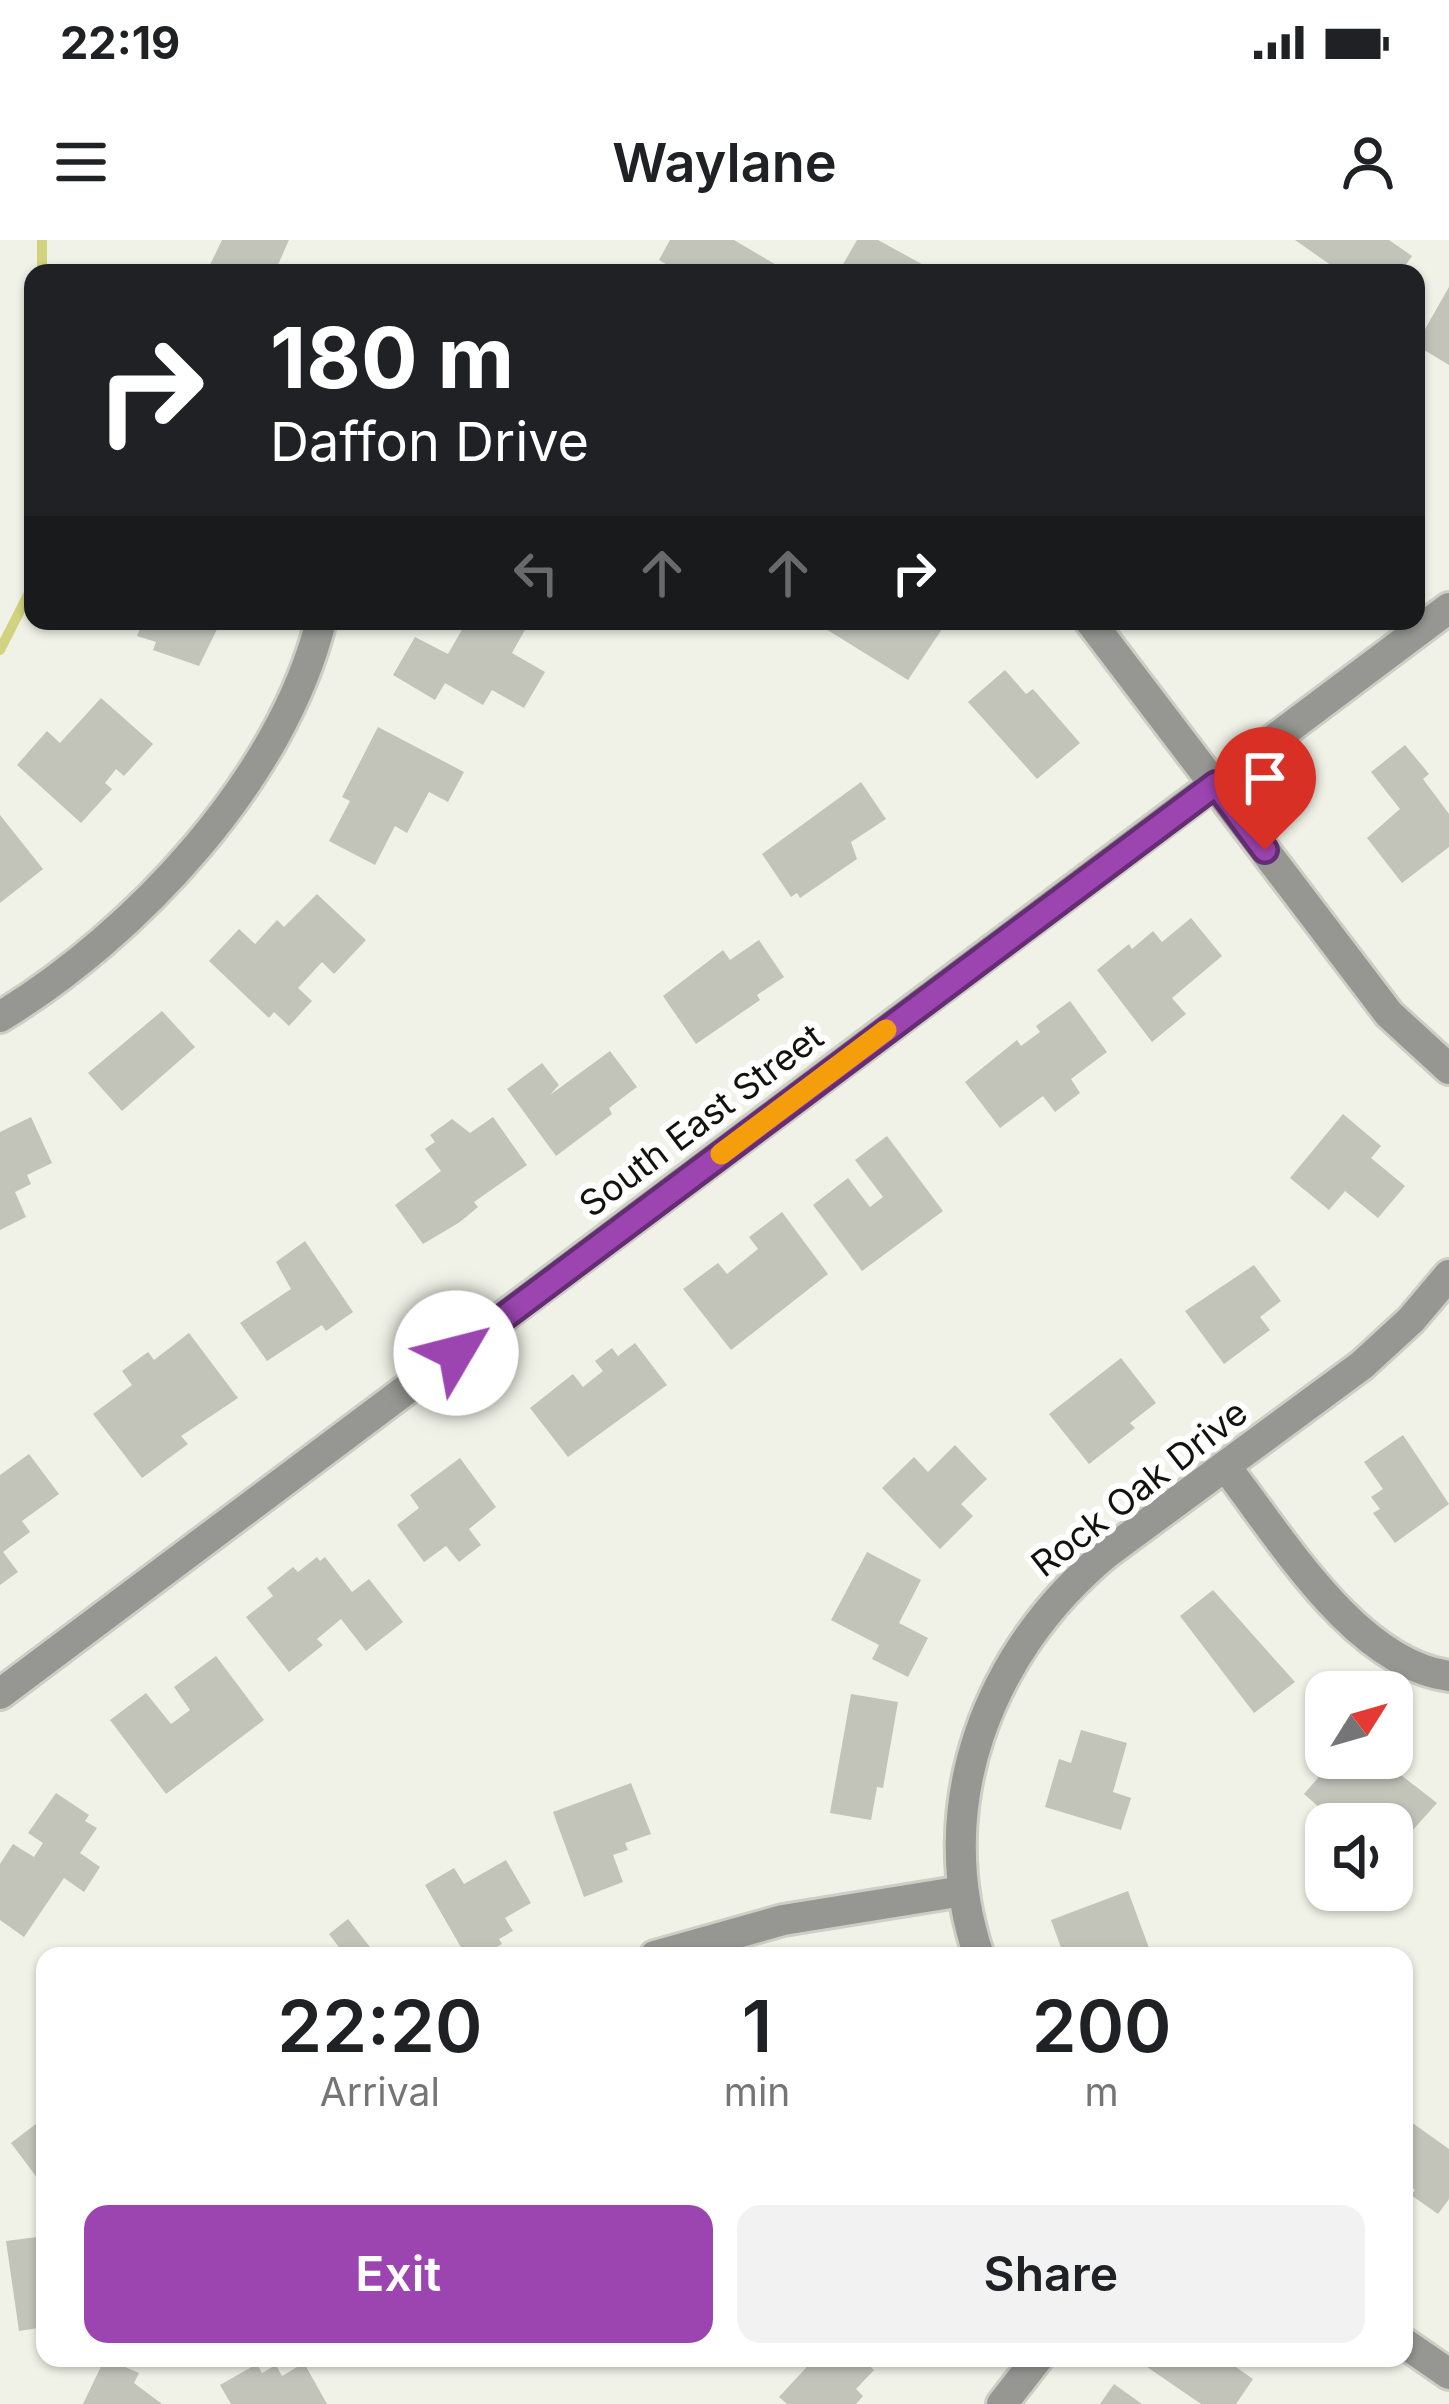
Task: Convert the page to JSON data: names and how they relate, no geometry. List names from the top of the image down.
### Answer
{
  "streets": {
    "street": ["South East Street", "Rock Oak Drive"]
  },
  "north": "top right",
  "page": {
    "status": "22:19",
    "header": "Waylane",
    "turn": ["180 m", "Daffon Drive"],
    "eta": [
      "22:20",
      "Arrival",
      "1",
      "min",
      "200",
      "m"
    ],
    "buttons": ["Exit", "Share"]
  }
}
